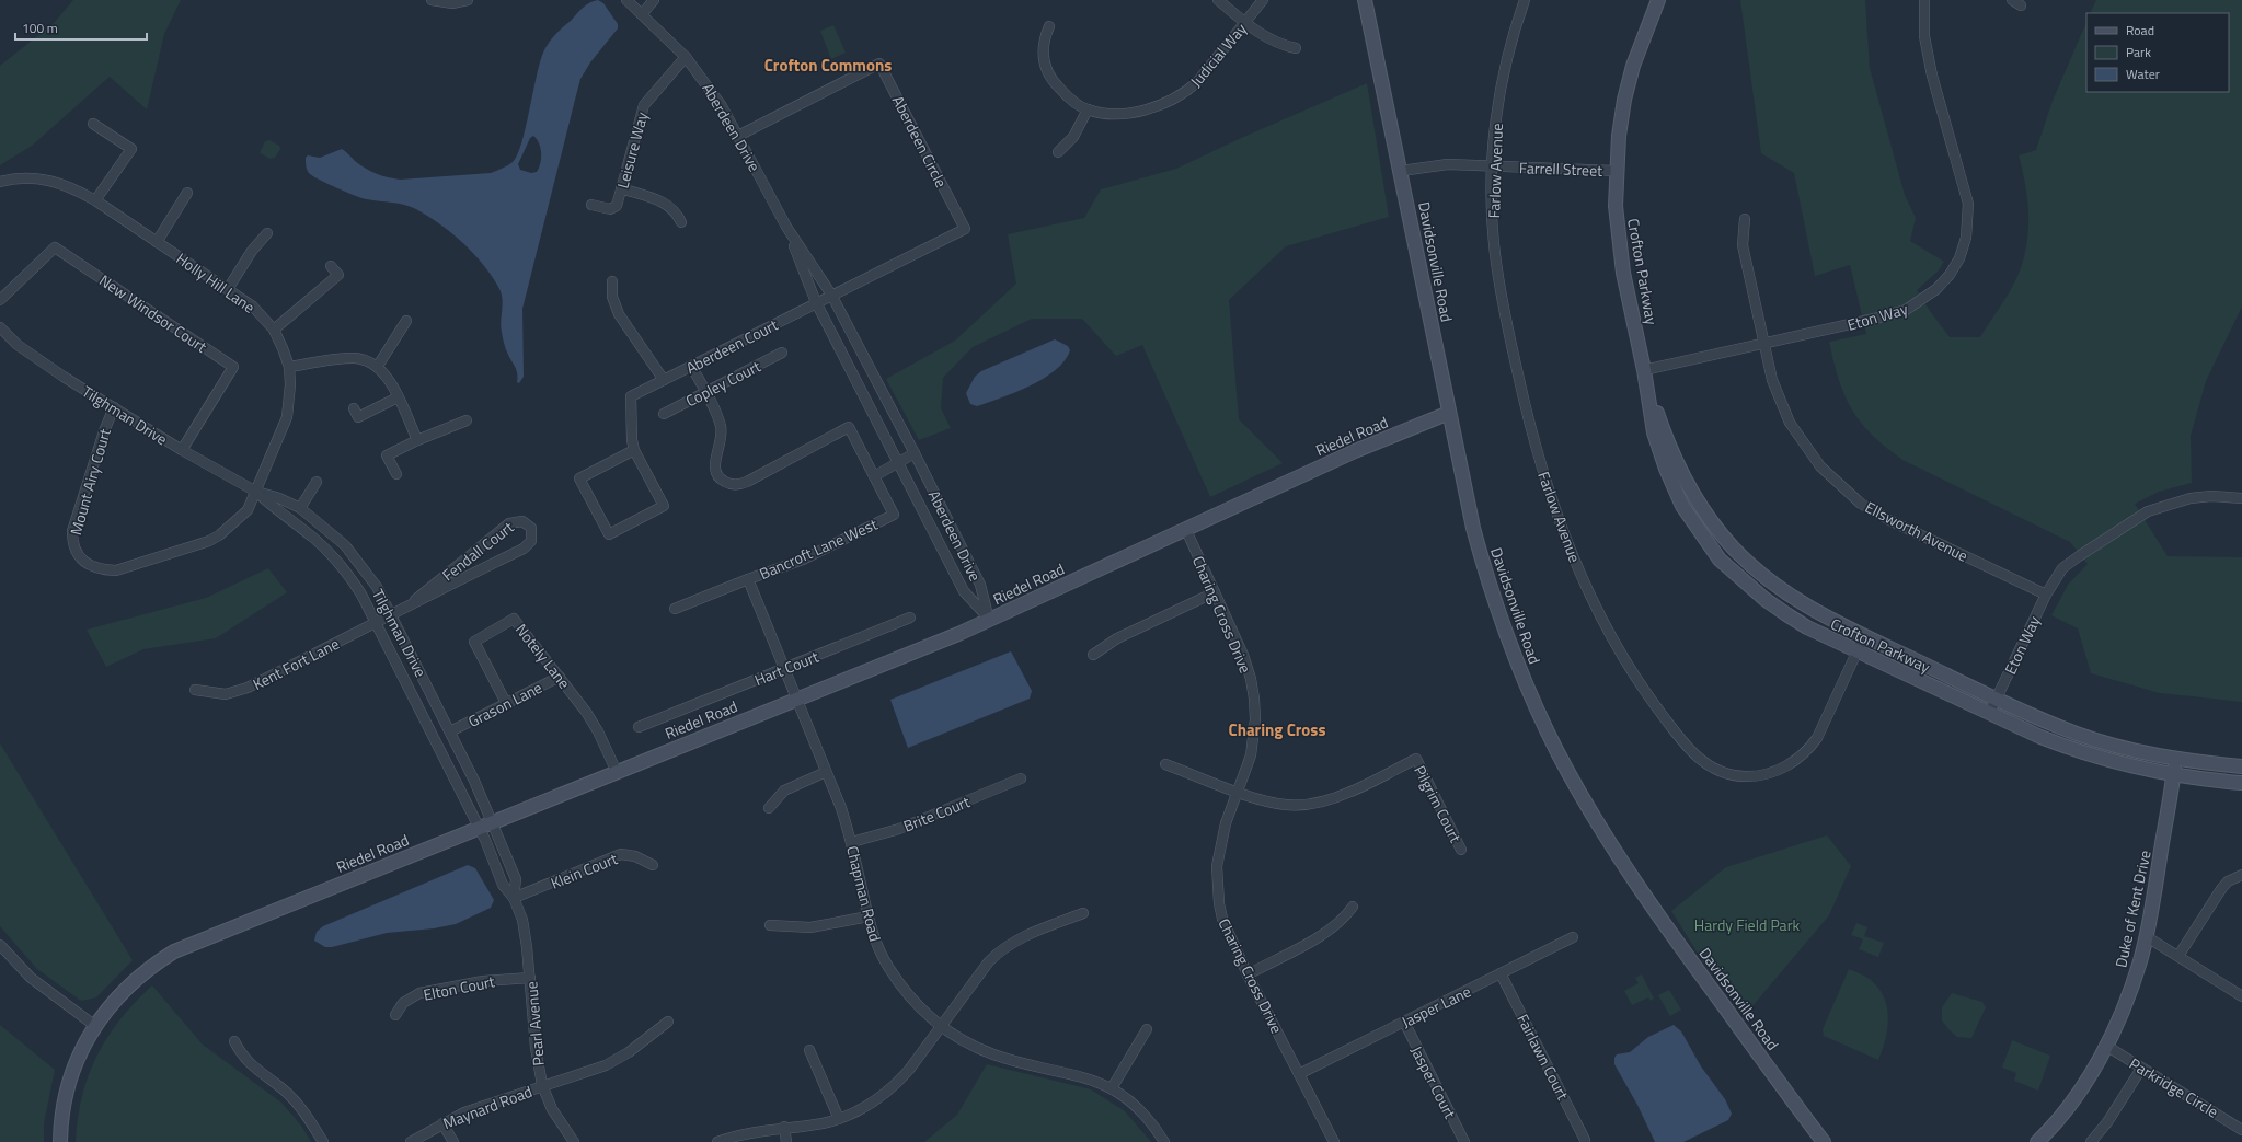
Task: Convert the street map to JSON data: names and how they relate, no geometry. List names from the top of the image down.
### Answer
{
  "streets": {
    "street": [
      "Judicial Way",
      "Aberdeen Drive",
      "Aberdeen Circle",
      "Leisure Way",
      "Farrell Street",
      "Farlow Avenue",
      "Davidsonville Road",
      "Crofton Parkway",
      "Holly Hill Lane",
      "New Windsor Court",
      "Eton Way",
      "Aberdeen Court",
      "Copley Court",
      "Tilghman Drive",
      "Riedel Road",
      "Mount Airy Court",
      "Ellsworth Avenue",
      "Bancroft Lane West",
      "Fendall Court",
      "Charing Cross Drive",
      "Notely Lane",
      "Kent Fort Lane",
      "Hart Court",
      "Grason Lane",
      "Pilgrim Court",
      "Brite Court",
      "Klein Court",
      "Chapman Road",
      "Duke of Kent Drive",
      "Elton Court",
      "Jasper Lane",
      "Pearl Avenue",
      "Fairlawn Court",
      "Jasper Court",
      "Parkridge Circle",
      "Maynard Road"
    ]
  },
  "crossings": [
    ["Aberdeen Drive", "Aberdeen Circle"],
    ["Aberdeen Drive", "Leisure Way"],
    ["Aberdeen Drive", "Aberdeen Court"],
    ["Aberdeen Drive", "Riedel Road"],
    ["Aberdeen Circle", "Aberdeen Court"],
    ["Farrell Street", "Farlow Avenue"],
    ["Farrell Street", "Davidsonville Road"],
    ["Farrell Street", "Crofton Parkway"],
    ["Farlow Avenue", "Crofton Parkway"],
    ["Davidsonville Road", "Riedel Road"],
    ["Crofton Parkway", "Eton Way"],
    ["Crofton Parkway", "Duke of Kent Drive"],
    ["Holly Hill Lane", "Tilghman Drive"],
    ["Holly Hill Lane", "Mount Airy Court"],
    ["New Windsor Court", "Tilghman Drive"],
    ["Eton Way", "Ellsworth Avenue"],
    ["Tilghman Drive", "Riedel Road"],
    ["Tilghman Drive", "Mount Airy Court"],
    ["Tilghman Drive", "Fendall Court"],
    ["Tilghman Drive", "Kent Fort Lane"],
    ["Tilghman Drive", "Grason Lane"],
    ["Tilghman Drive", "Pearl Avenue"],
    ["Riedel Road", "Bancroft Lane West"],
    ["Riedel Road", "Charing Cross Drive"],
    ["Riedel Road", "Notely Lane"],
    ["Riedel Road", "Chapman Road"],
    ["Riedel Road", "Pearl Avenue"],
    ["Bancroft Lane West", "Hart Court"],
    ["Bancroft Lane West", "Chapman Road"],
    ["Fendall Court", "Kent Fort Lane"],
    ["Charing Cross Drive", "Pilgrim Court"],
    ["Charing Cross Drive", "Jasper Lane"],
    ["Notely Lane", "Grason Lane"],
    ["Brite Court", "Chapman Road"],
    ["Klein Court", "Pearl Avenue"],
    ["Duke of Kent Drive", "Parkridge Circle"],
    ["Elton Court", "Pearl Avenue"],
    ["Jasper Lane", "Fairlawn Court"],
    ["Jasper Lane", "Jasper Court"],
    ["Pearl Avenue", "Maynard Road"]
  ],
  "districts": ["Crofton Commons", "Charing Cross"],
  "parks": ["Hardy Field Park"],
  "legend": ["Road", "Park", "Water"],
  "scale_bar": "100 m"
}
